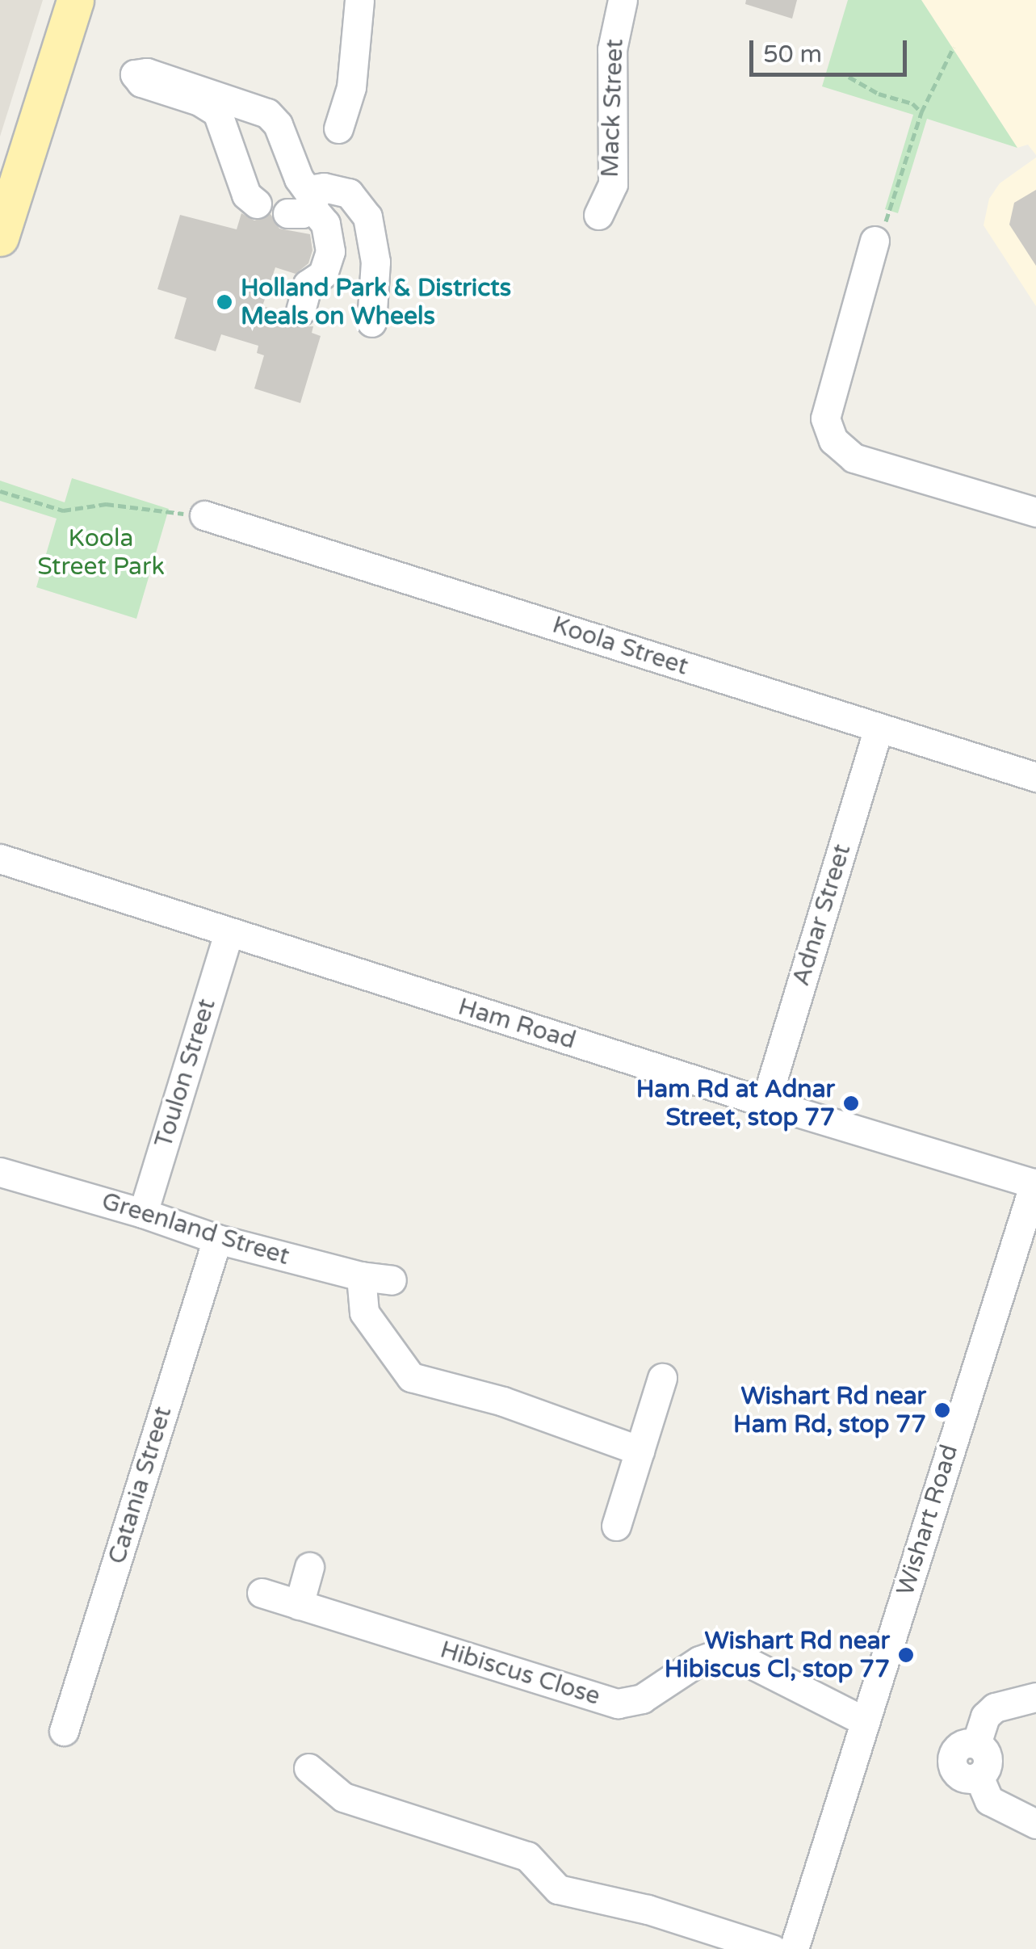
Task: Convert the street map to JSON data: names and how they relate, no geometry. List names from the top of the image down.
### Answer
{
  "streets": {
    "street": [
      "Mack Street",
      "Koola Street",
      "Adnar Street",
      "Ham Road",
      "Toulon Street",
      "Greenland Street",
      "Catania Street",
      "Wishart Road",
      "Hibiscus Close"
    ]
  },
  "crossings": [
    ["Koola Street", "Adnar Street"],
    ["Adnar Street", "Ham Road"],
    ["Ham Road", "Toulon Street"],
    ["Ham Road", "Wishart Road"],
    ["Toulon Street", "Greenland Street"],
    ["Greenland Street", "Catania Street"],
    ["Wishart Road", "Hibiscus Close"]
  ],
  "parks": ["Koola Street Park"],
  "places": [
    "Holland Park & Districts Meals on Wheels",
    "Ham Rd at Adnar Street, stop 77",
    "Wishart Rd near Ham Rd, stop 77",
    "Wishart Rd near Hibiscus Cl, stop 77"
  ],
  "scale_bar": "50 m"
}
